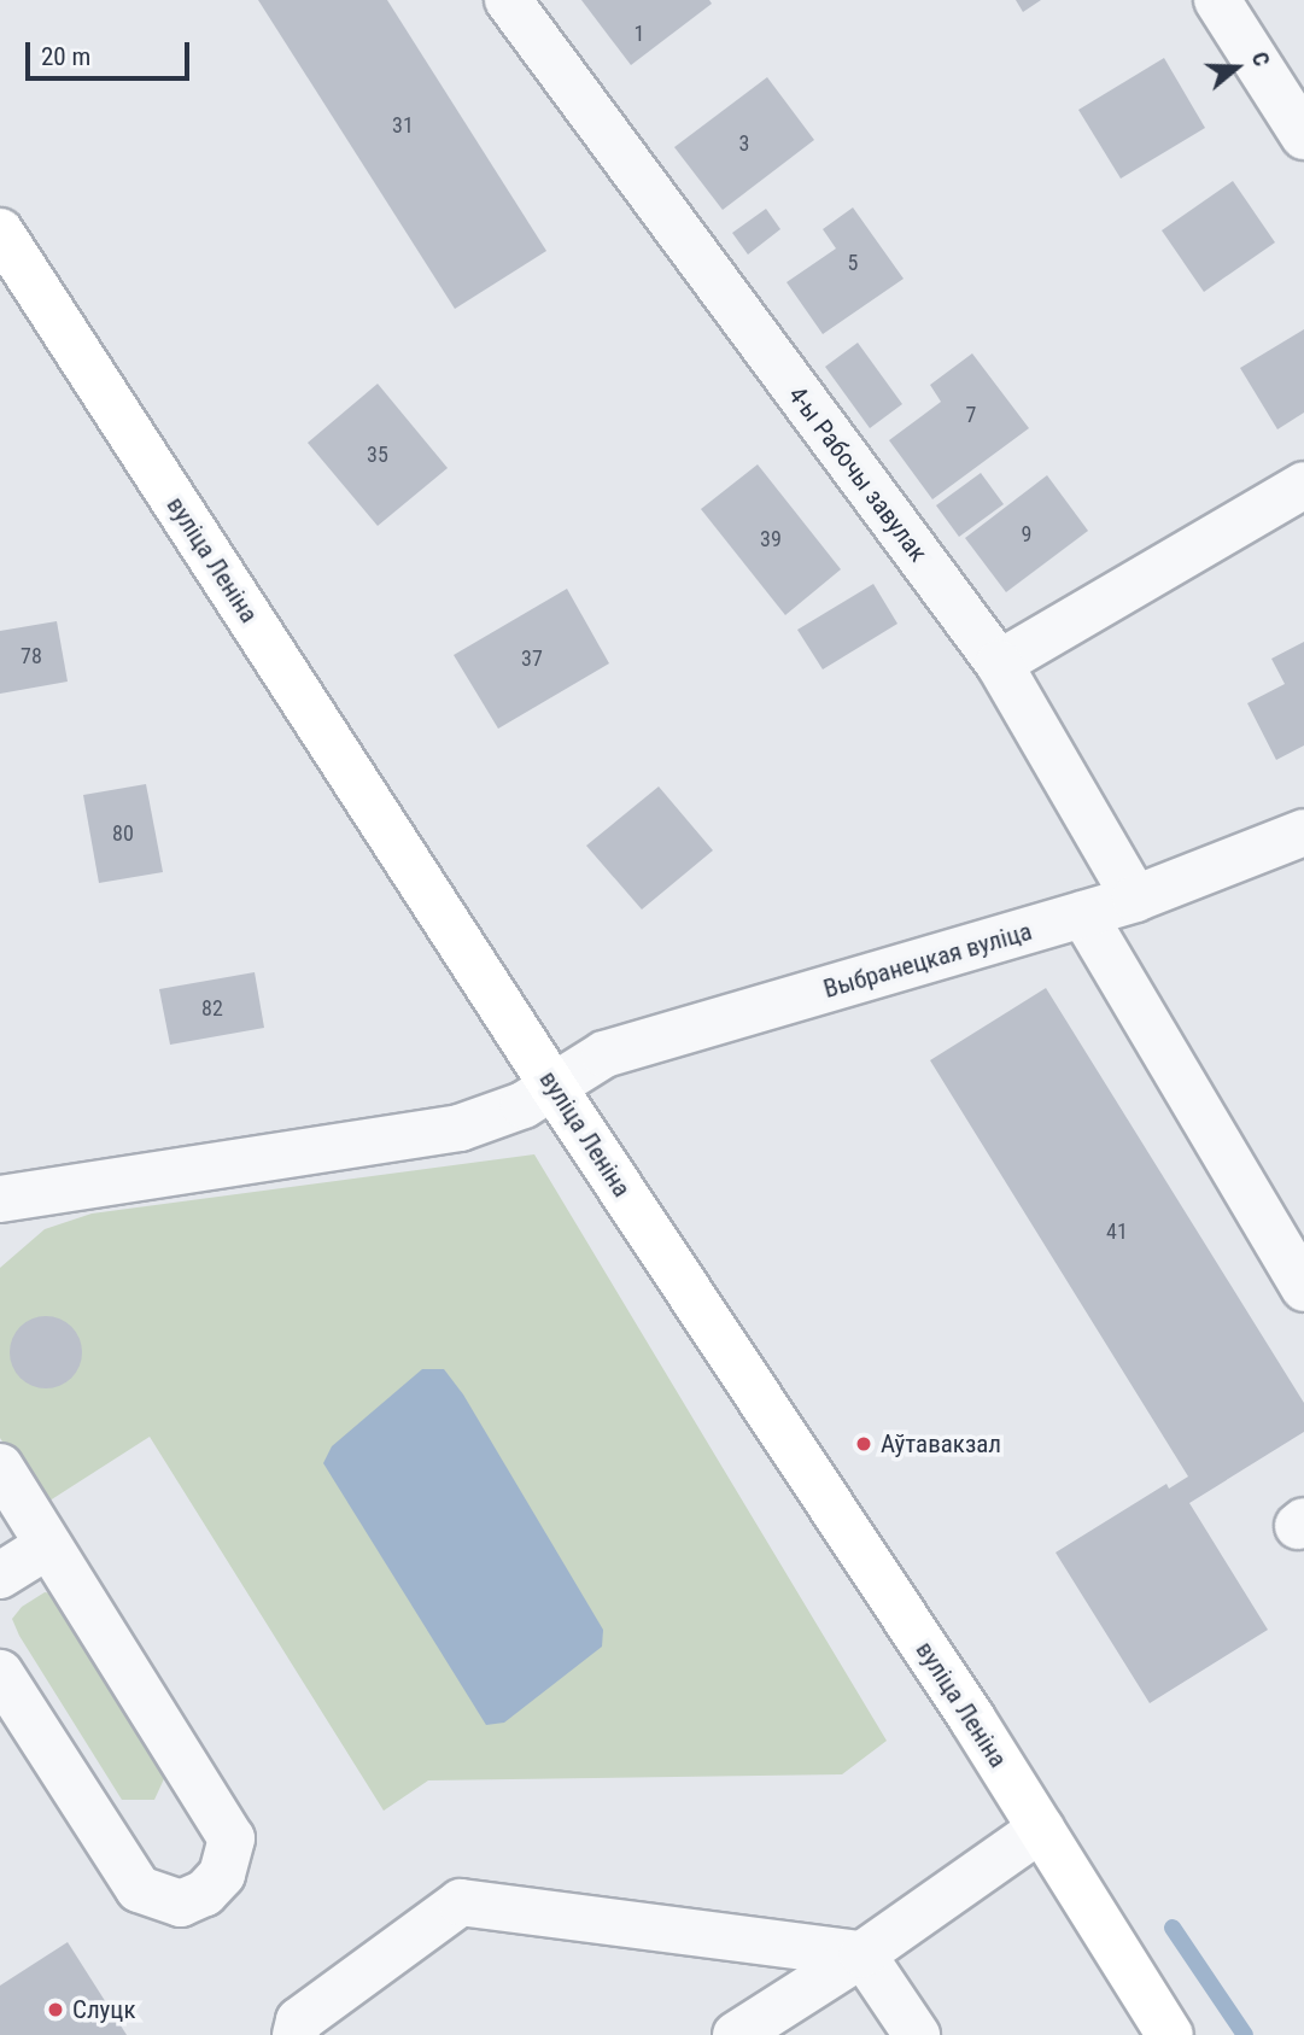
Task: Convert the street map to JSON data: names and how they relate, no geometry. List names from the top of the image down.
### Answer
{
  "streets": {
    "main road": ["вуліца Леніна"],
    "street": ["4-ы Рабочы завулак", "Выбранецкая вуліца"]
  },
  "crossings": [
    ["4-ы Рабочы завулак", "Выбранецкая вуліца"],
    ["вуліца Леніна", "Выбранецкая вуліца"]
  ],
  "places": ["Аўтавакзал", "Слуцк"],
  "house_numbers": [
    "1",
    "31",
    "3",
    "5",
    "7",
    "35",
    "9",
    "39",
    "78",
    "37",
    "80",
    "82",
    "41"
  ],
  "scale_bar": "20 m",
  "north": "right"
}
